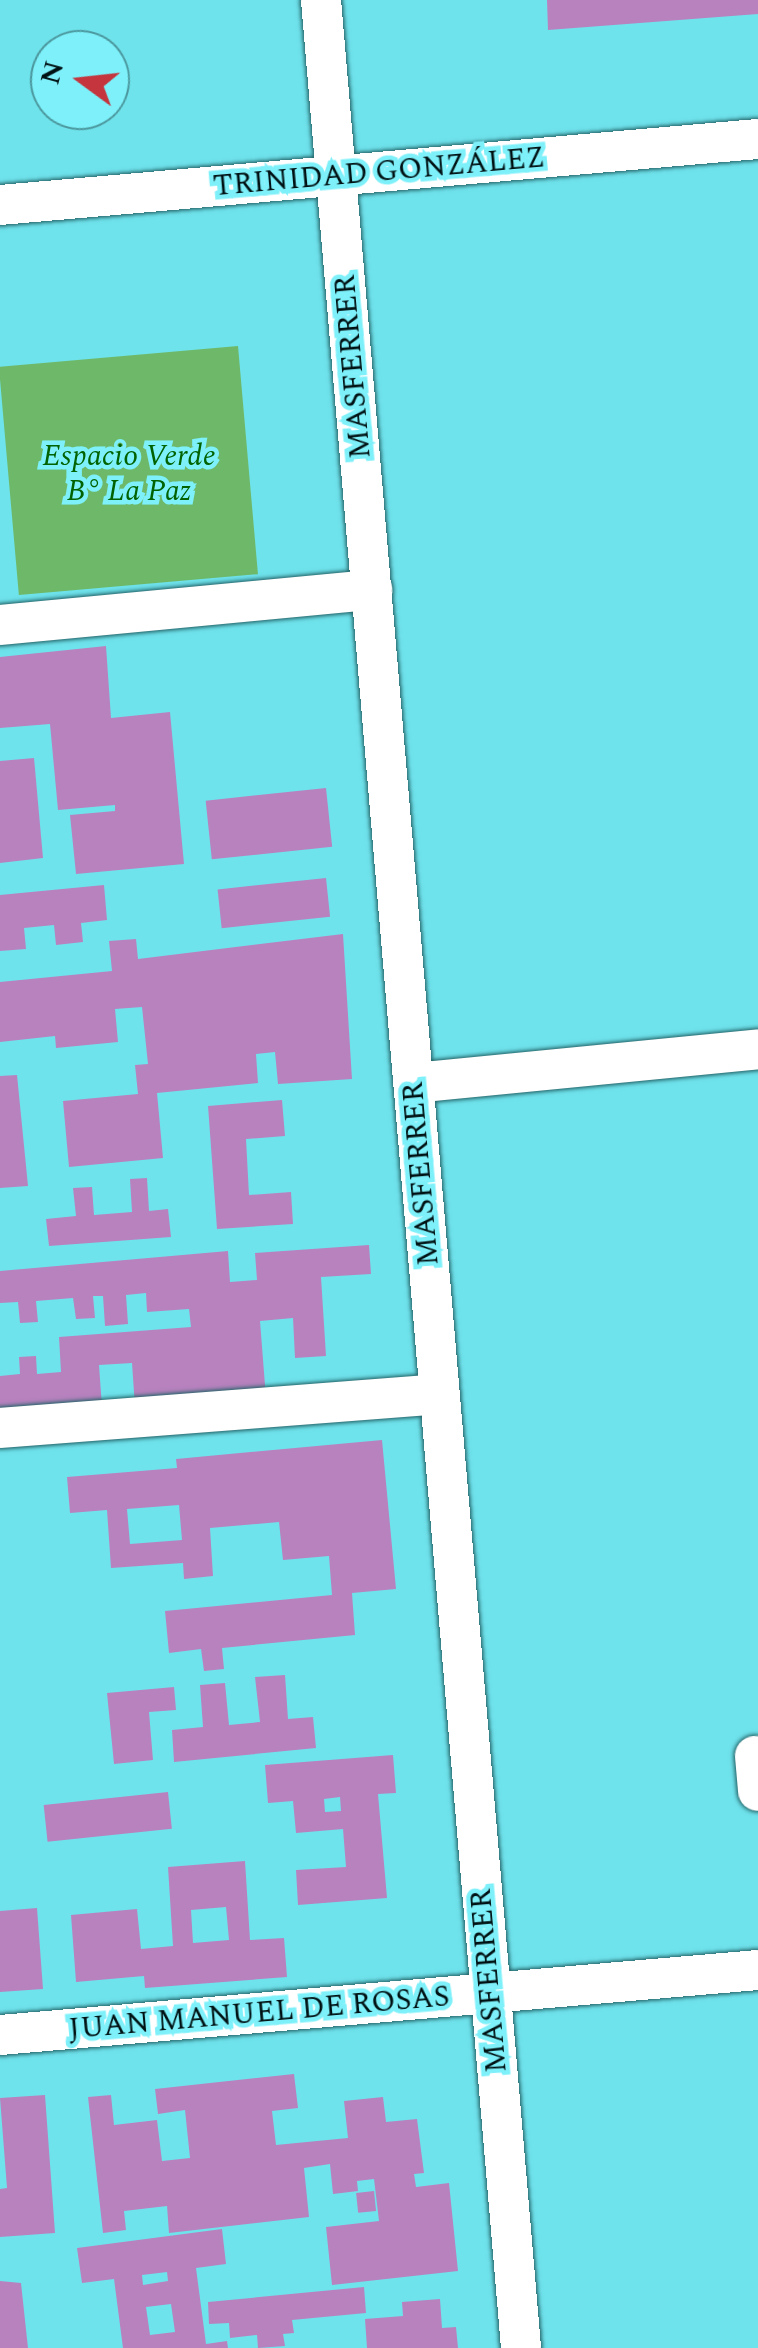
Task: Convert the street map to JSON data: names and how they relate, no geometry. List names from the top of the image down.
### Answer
{
  "streets": {
    "street": ["TRINIDAD GONZÁLEZ", "MASFERRER", "JUAN MANUEL DE ROSAS"]
  },
  "crossings": [
    ["TRINIDAD GONZÁLEZ", "MASFERRER"],
    ["MASFERRER", "JUAN MANUEL DE ROSAS"]
  ],
  "parks": ["Espacio Verde B° La Paz"],
  "north": "left"
}
